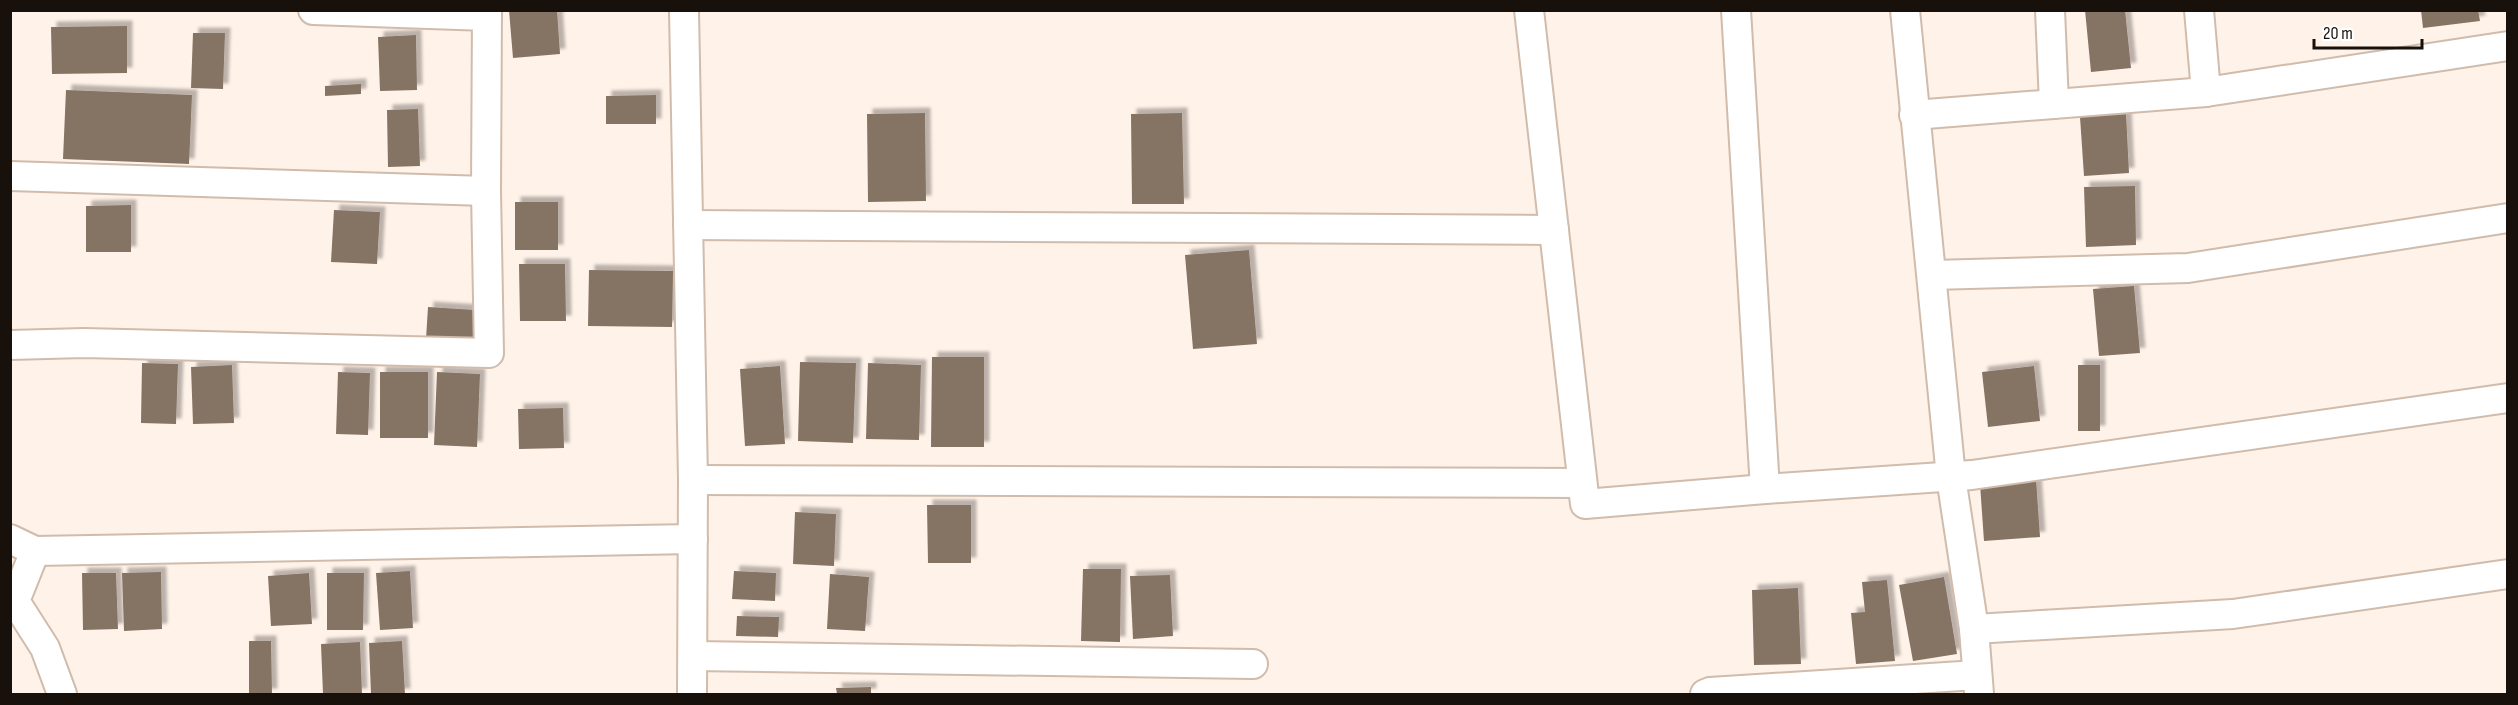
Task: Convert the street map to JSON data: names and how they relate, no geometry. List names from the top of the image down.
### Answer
{
  "scale_bar": "20 m"
}
